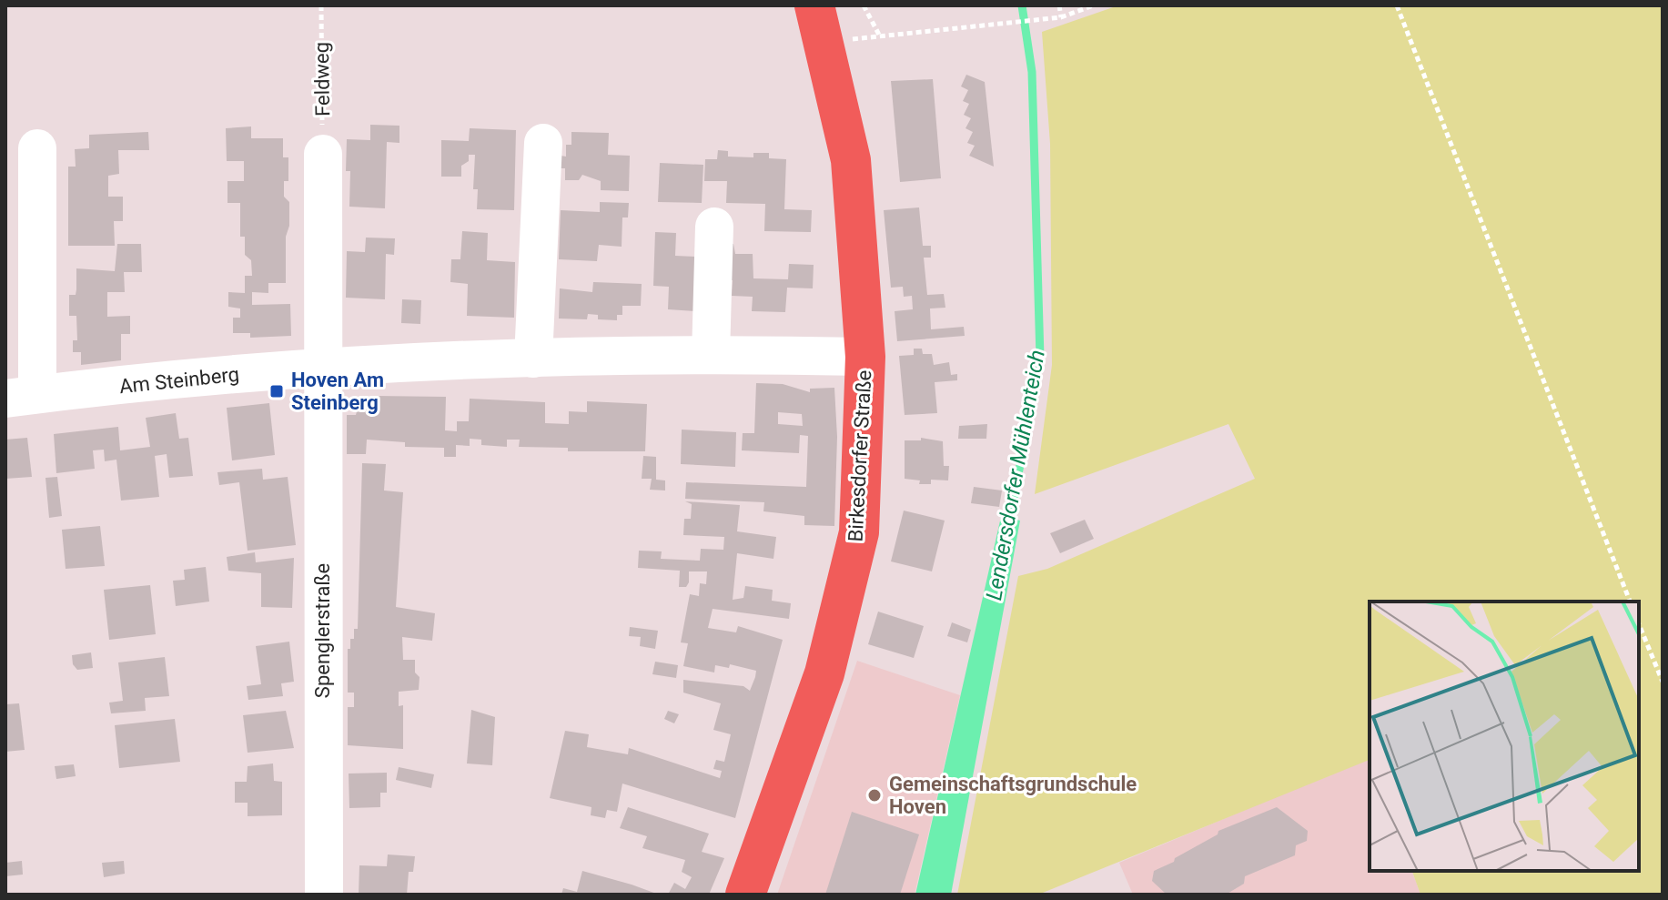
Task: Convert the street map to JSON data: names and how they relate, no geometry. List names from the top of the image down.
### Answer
{
  "streets": {
    "main road": ["Birkesdorfer Straße"],
    "street": ["Am Steinberg", "Spenglerstraße"],
    "path": ["Feldweg"]
  },
  "crossings": [
    ["Am Steinberg", "Birkesdorfer Straße"],
    ["Am Steinberg", "Spenglerstraße"]
  ],
  "water": ["Lendersdorfer Mühlenteich"],
  "places": {
    "transit": ["Hoven Am Steinberg"],
    "other": ["Gemeinschaftsgrundschule Hoven"]
  }
}
